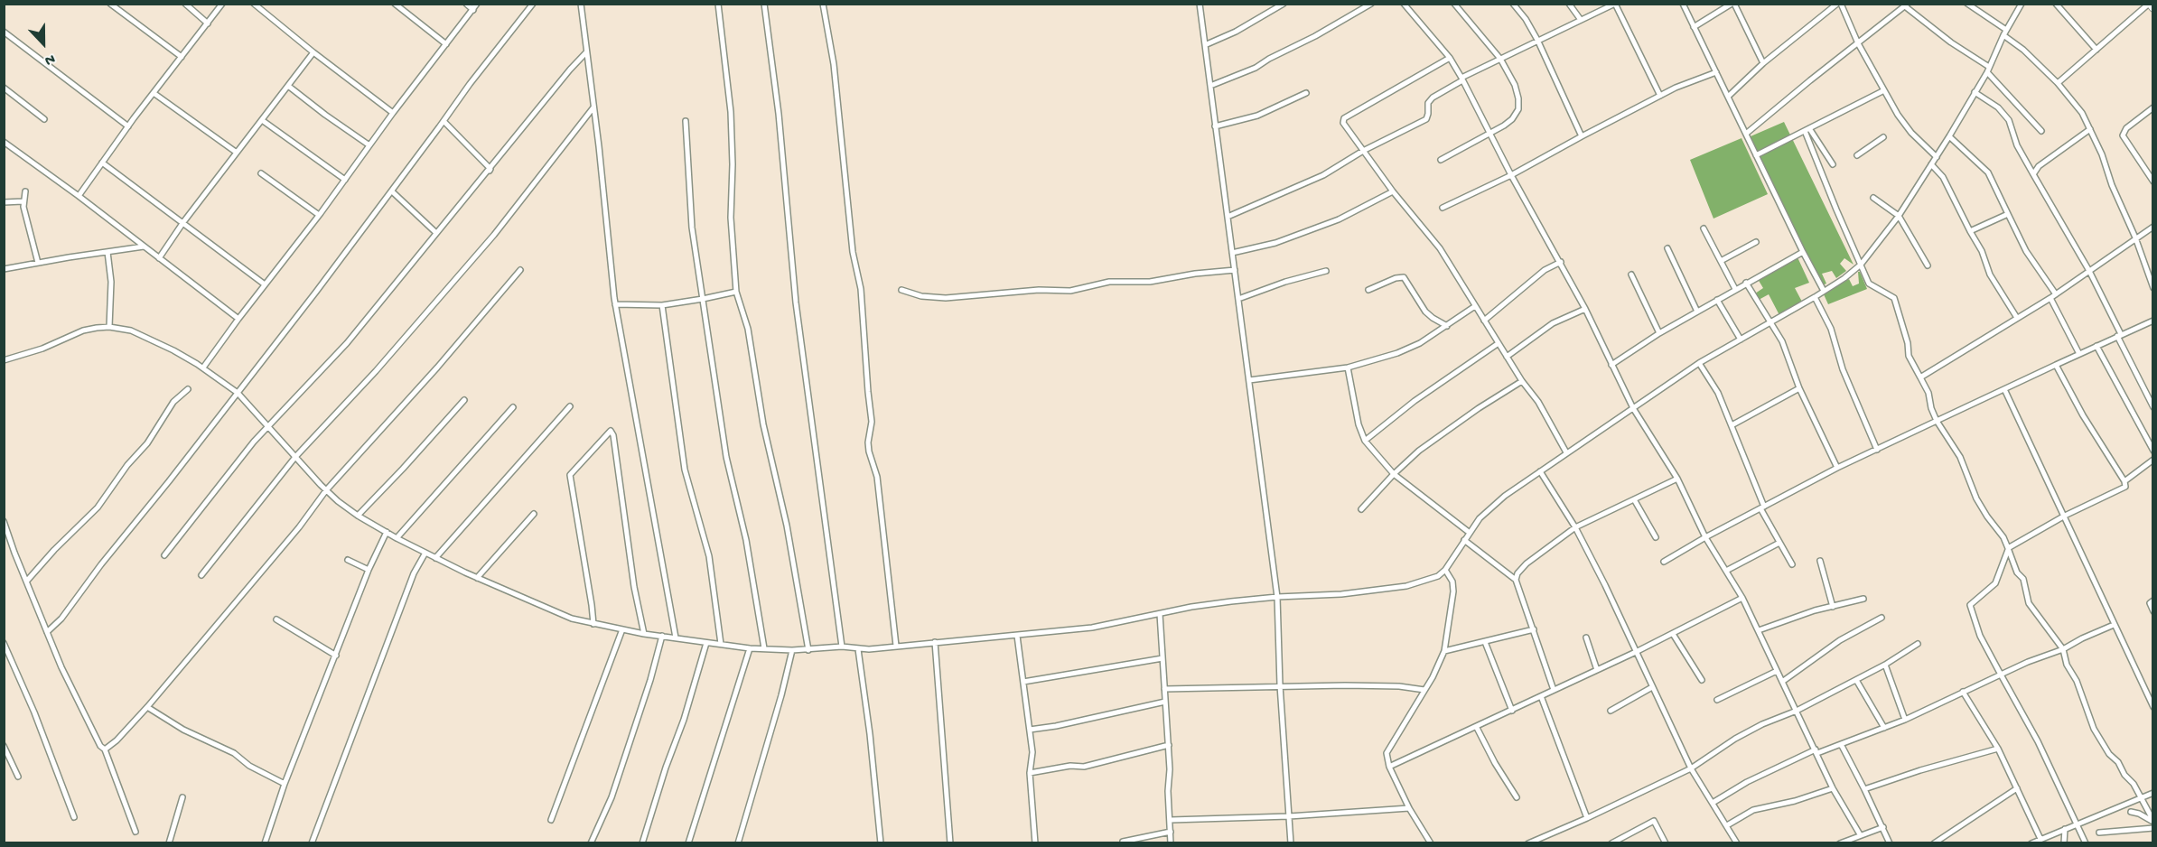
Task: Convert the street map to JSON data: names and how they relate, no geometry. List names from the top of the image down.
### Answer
{
  "north": "bottom"
}
